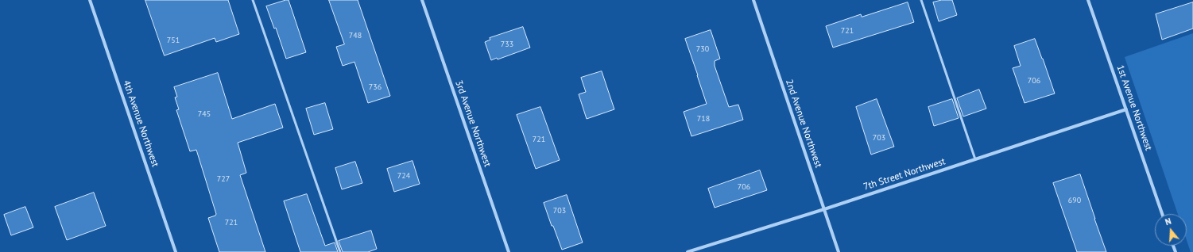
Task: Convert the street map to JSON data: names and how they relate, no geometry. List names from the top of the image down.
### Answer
{
  "streets": {
    "street": [
      "1st Avenue Northwest",
      "4th Avenue Northwest",
      "3rd Avenue Northwest",
      "2nd Avenue Northwest",
      "7th Street Northwest"
    ]
  },
  "crossings": [
    ["1st Avenue Northwest", "7th Street Northwest"],
    ["2nd Avenue Northwest", "7th Street Northwest"]
  ],
  "house_numbers": [
    "721",
    "748",
    "751",
    "733",
    "730",
    "706",
    "736",
    "745",
    "718",
    "703",
    "721",
    "724",
    "727",
    "706",
    "690",
    "703",
    "721"
  ],
  "north": "top"
}
